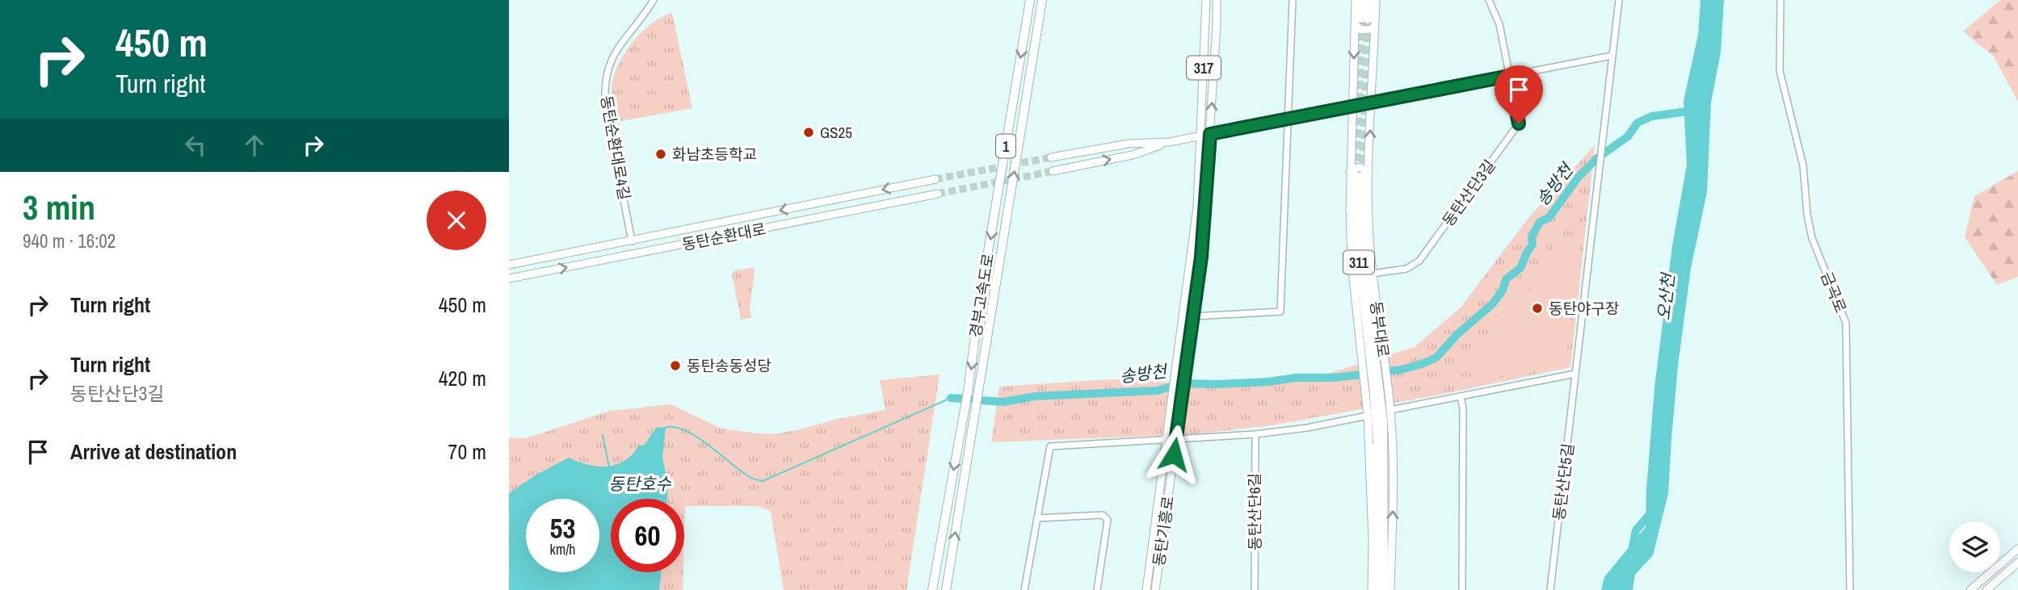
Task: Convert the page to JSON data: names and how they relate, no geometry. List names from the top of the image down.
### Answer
{
  "streets": {
    "highway": [
      "1",
      "311",
      "경부고속도로",
      "동부대로"
    ],
    "main road": ["317", "동탄순환대로", "동탄기흥로"],
    "street": [
      "동탄순환대로4길",
      "동탄산단3길",
      "금곡로",
      "동탄산단5길",
      "동탄산단6길"
    ]
  },
  "crossings": [
    ["동탄순환대로4길", "동탄순환대로"],
    ["동탄산단3길", "동부대로"]
  ],
  "water": ["송방천", "오산천", "동탄호수"],
  "places": [
    "GS25",
    "화남초등학교",
    "동탄야구장",
    "동탄송동성당"
  ],
  "page": {
    "turn": ["450 m", "Turn right"],
    "heading": ["3 min", "940 m · 16:02"],
    "list": [
      {
        "name": "Turn right",
        "value": "450 m"
      },
      {
        "name": "Turn right",
        "note": "동탄산단3길",
        "value": "420 m"
      },
      {
        "name": "Arrive at destination",
        "value": "70 m"
      }
    ],
    "speed": "53 km/h",
    "limit": "60"
  }
}
